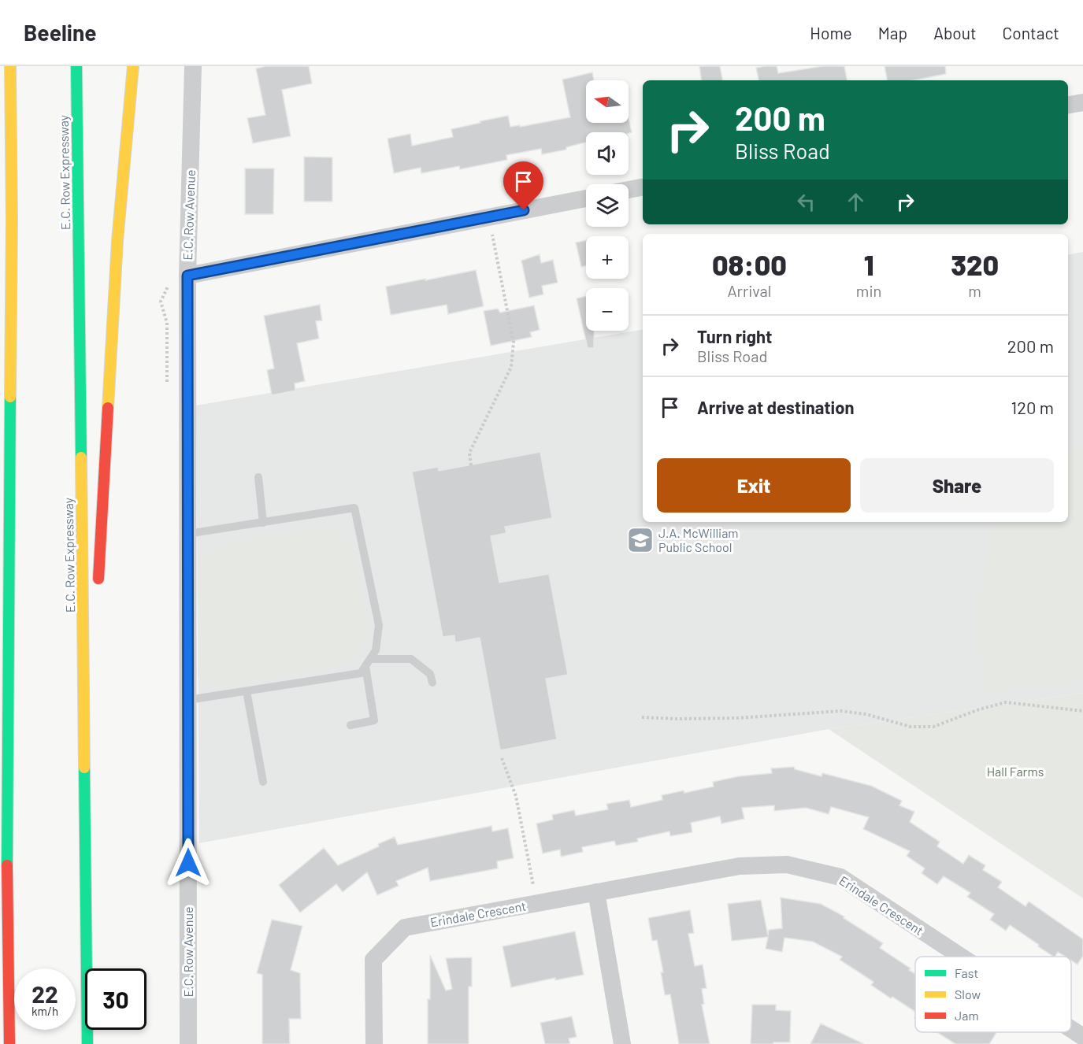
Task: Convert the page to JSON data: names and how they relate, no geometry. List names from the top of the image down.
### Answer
{
  "streets": {
    "highway": ["E.C. Row Expressway"],
    "street": ["E.C. Row Avenue", "Erindale Crescent"]
  },
  "parks": ["Hall Farms"],
  "places": {
    "school or university": ["J.A. McWilliam Public School"]
  },
  "legend": ["Fast", "Slow", "Jam"],
  "north": "left",
  "page": {
    "header": "Beeline",
    "nav": [
      "Home",
      "Map",
      "About",
      "Contact"
    ],
    "map_buttons": ["+", "−"],
    "turn": ["200 m", "Bliss Road"],
    "eta": [
      "08:00",
      "Arrival",
      "1",
      "min",
      "320",
      "m"
    ],
    "list": [
      {
        "name": "Turn right",
        "note": "Bliss Road",
        "value": "200 m"
      },
      {
        "name": "Arrive at destination",
        "value": "120 m"
      }
    ],
    "buttons": ["Exit", "Share"],
    "speed": "22 km/h",
    "limit": "30"
  }
}
